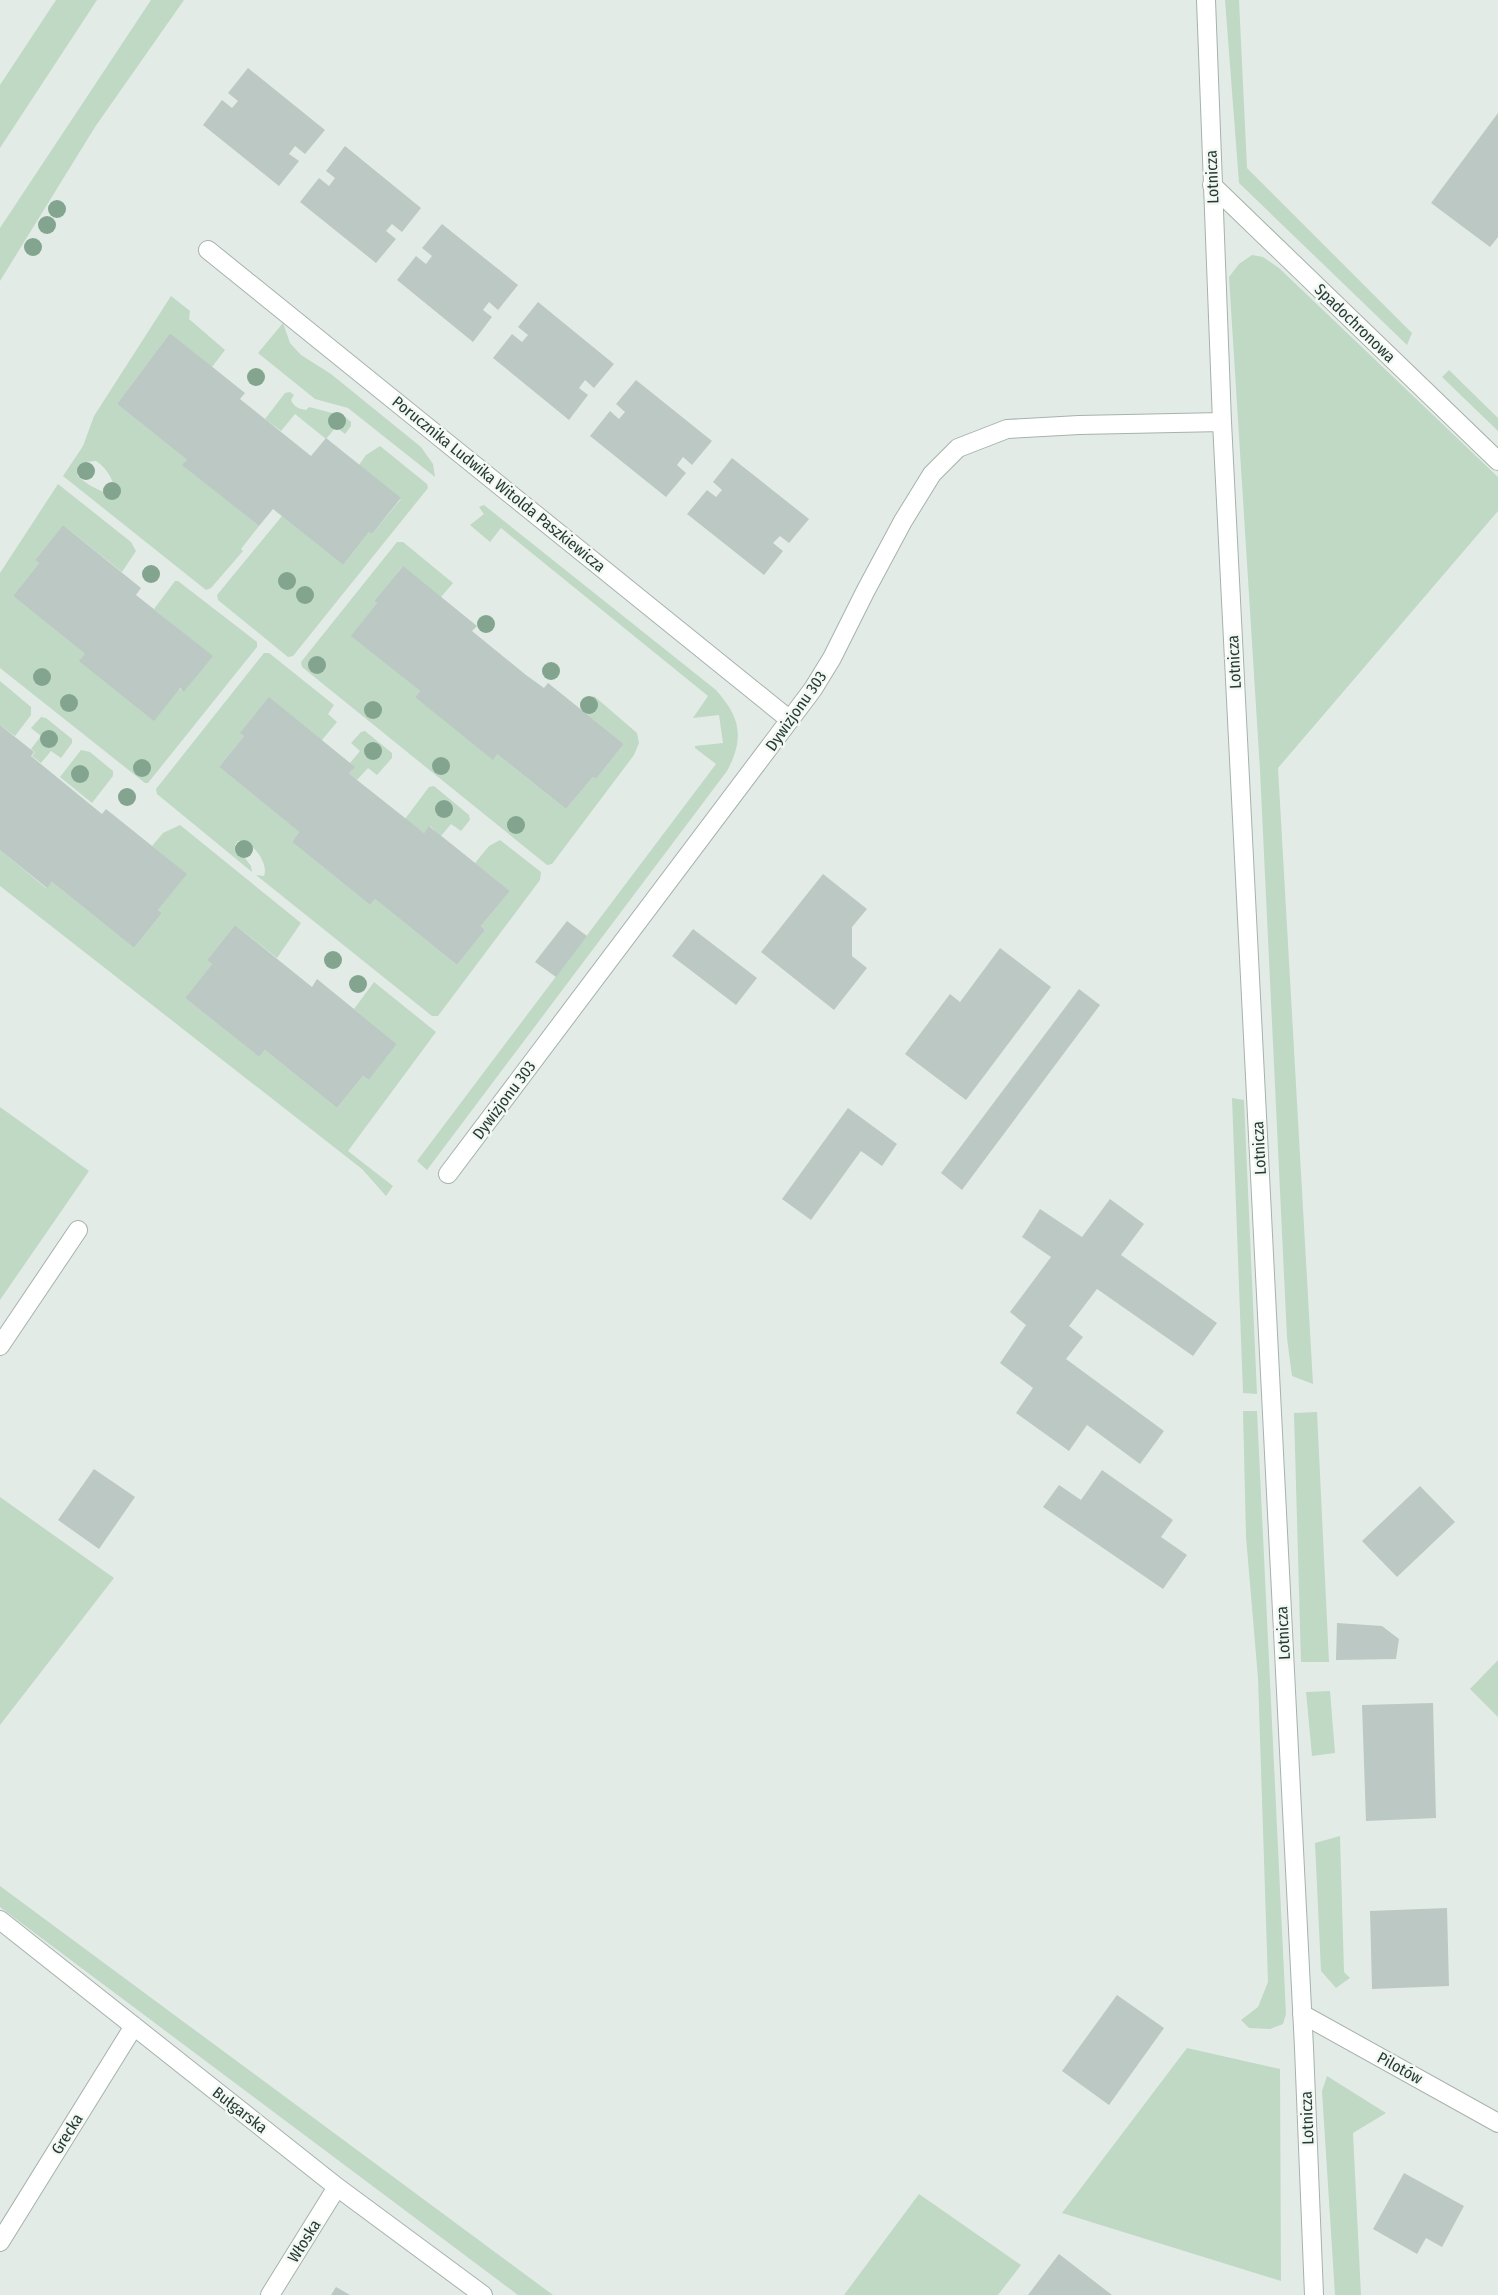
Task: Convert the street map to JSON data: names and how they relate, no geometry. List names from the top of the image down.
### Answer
{
  "streets": {
    "street": [
      "Lotnicza",
      "Spadochronowa",
      "Porucznika Ludwika Witolda Paszkiewicza",
      "Dywizjonu 303",
      "Pilotów",
      "Bułgarska",
      "Grecka",
      "Włoska"
    ]
  },
  "crossings": [
    ["Lotnicza", "Spadochronowa"],
    ["Lotnicza", "Dywizjonu 303"],
    ["Lotnicza", "Pilotów"],
    ["Porucznika Ludwika Witolda Paszkiewicza", "Dywizjonu 303"],
    ["Bułgarska", "Grecka"],
    ["Bułgarska", "Włoska"]
  ]
}
